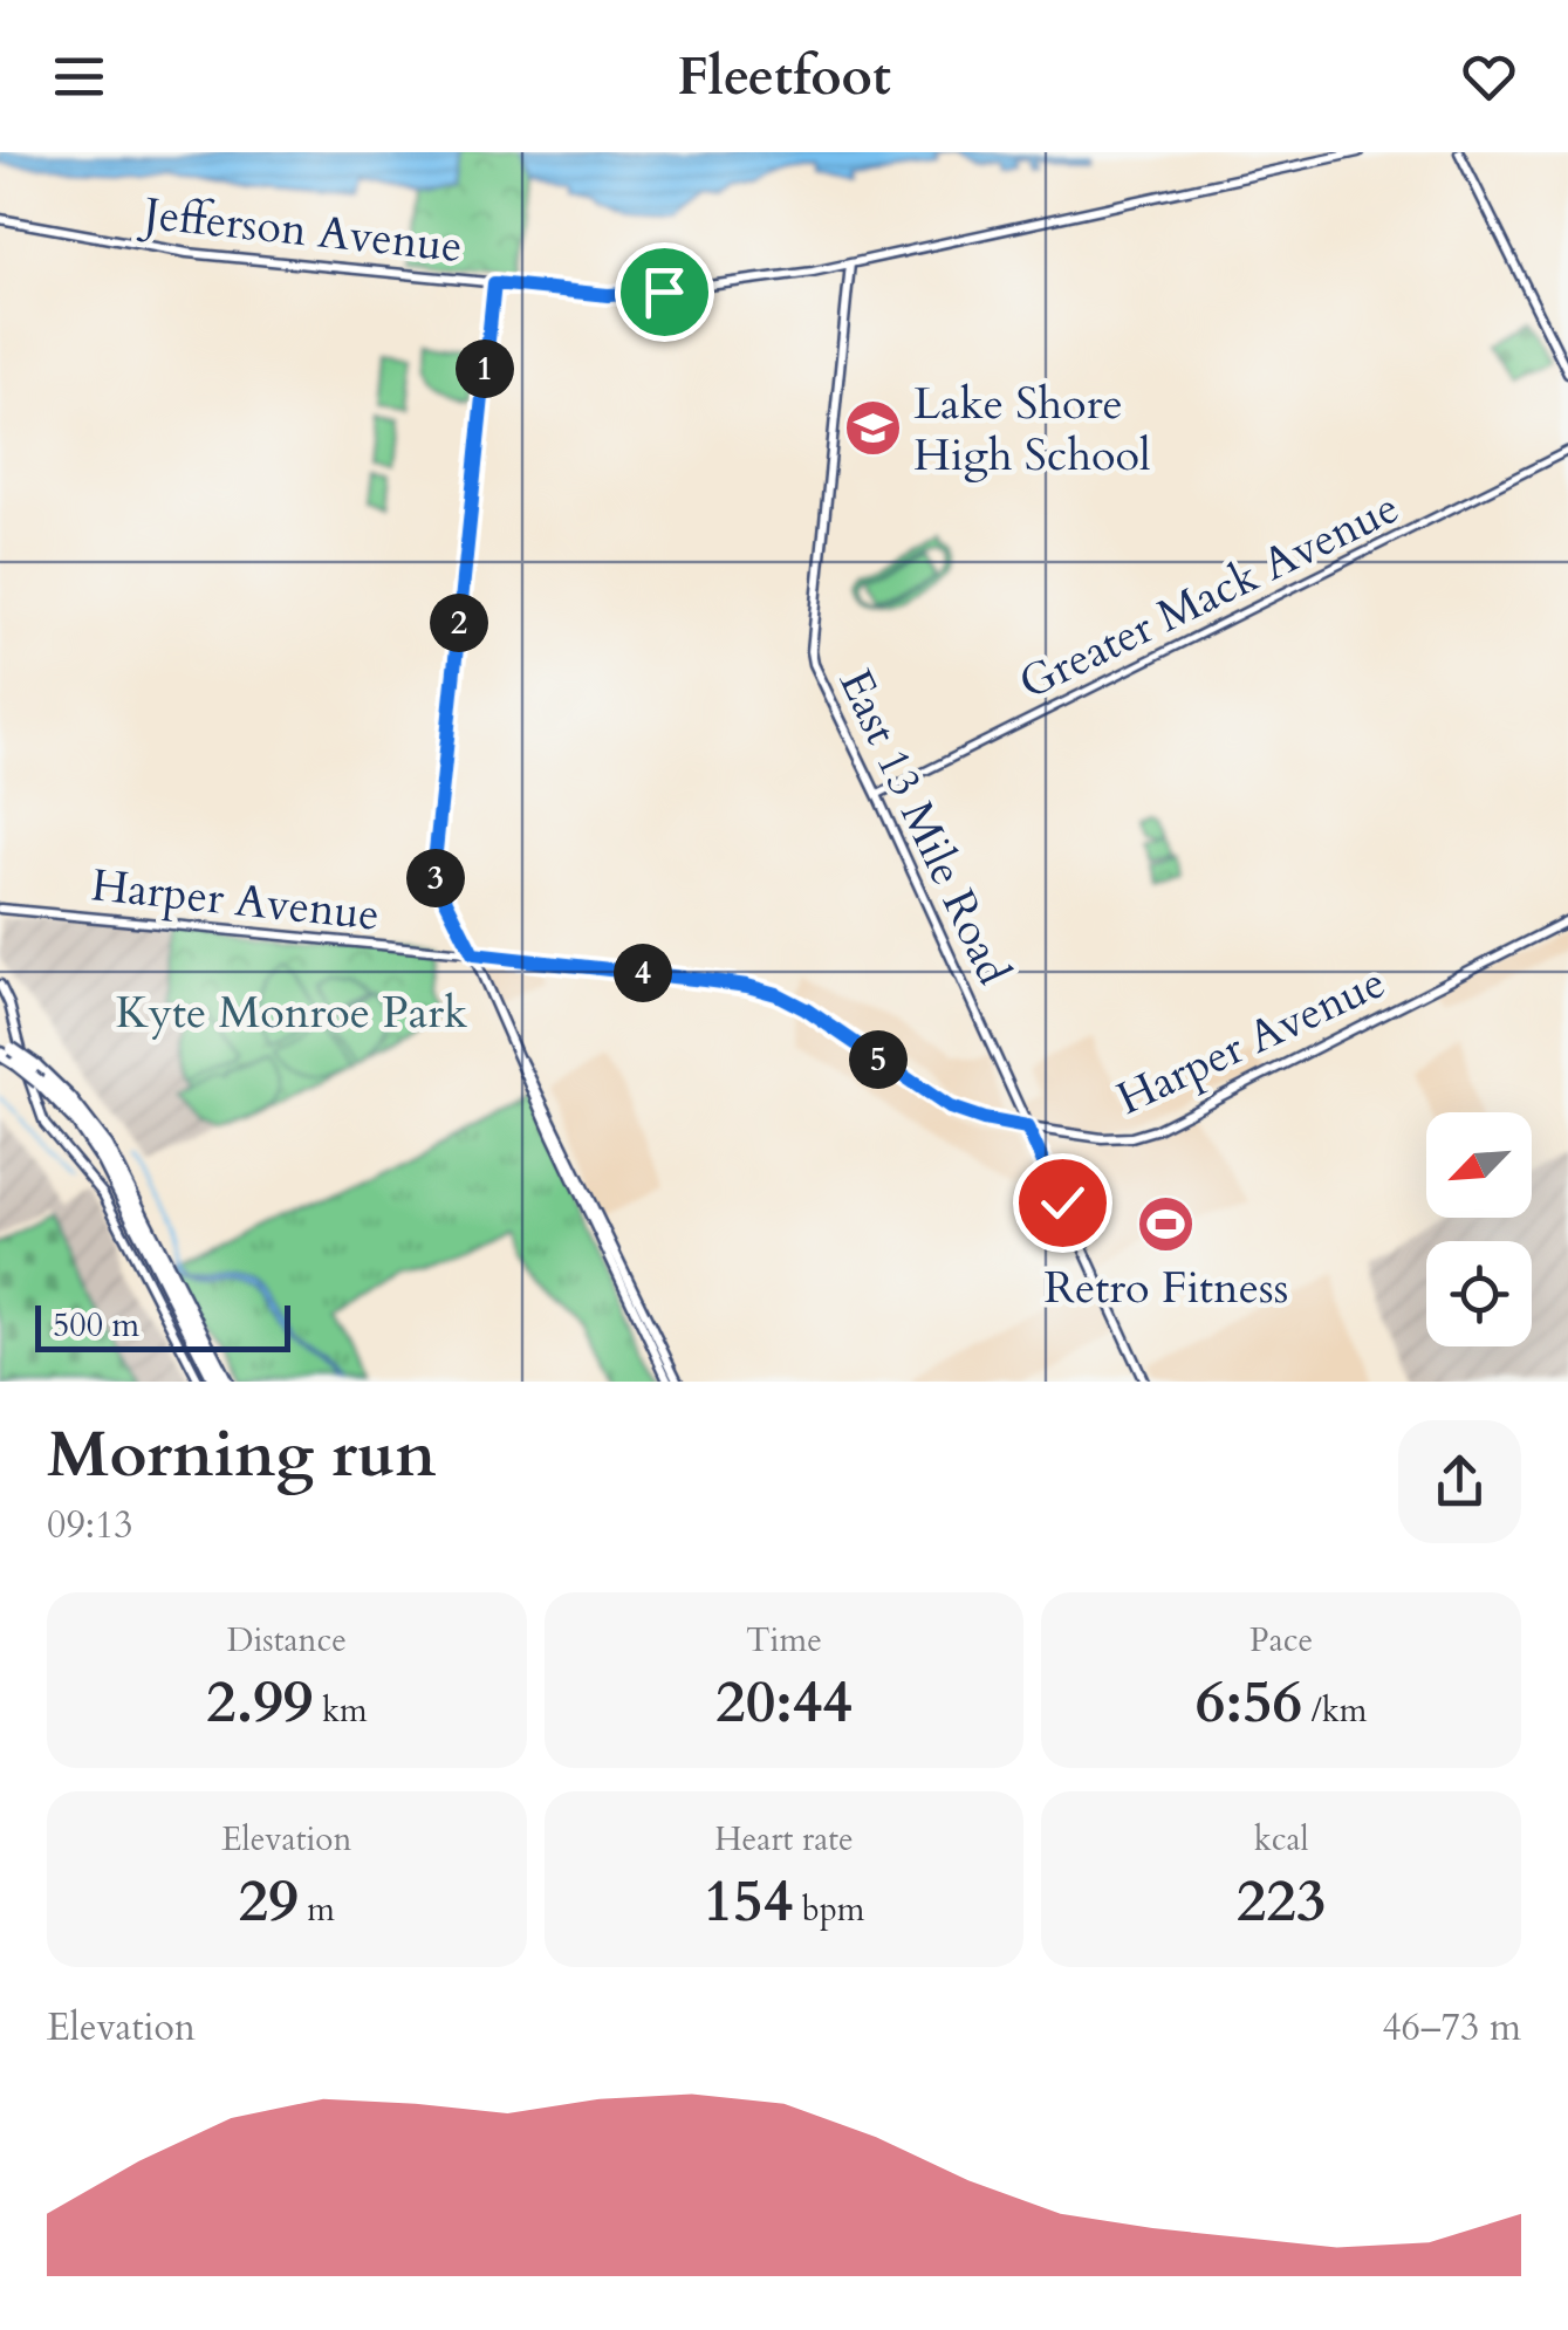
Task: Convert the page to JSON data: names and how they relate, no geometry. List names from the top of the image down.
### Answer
{
  "streets": {
    "main road": ["Jefferson Avenue", "East 13 Mile Road", "Harper Avenue"],
    "street": ["Greater Mack Avenue"]
  },
  "crossings": [
    ["Jefferson Avenue", "East 13 Mile Road"],
    ["Greater Mack Avenue", "East 13 Mile Road"],
    ["East 13 Mile Road", "Harper Avenue"]
  ],
  "parks": ["Kyte Monroe Park"],
  "places": {
    "school or university": ["Lake Shore High School"],
    "sports": ["Retro Fitness"]
  },
  "scale_bar": "500 m",
  "north": "bottom left",
  "page": {
    "header": "Fleetfoot",
    "pins": [
      "1",
      "2",
      "3",
      "4",
      "5"
    ],
    "scale": "500 m",
    "heading": ["Morning run", "09:13"],
    "stats": [
      ["Distance", "2.99 km"],
      ["Time", "20:44"],
      ["Pace", "6:56 /km"],
      ["Elevation", "29 m"],
      ["Heart rate", "154 bpm"],
      ["kcal", "223"]
    ],
    "chart": ["Elevation", "46–73 m"]
  }
}
